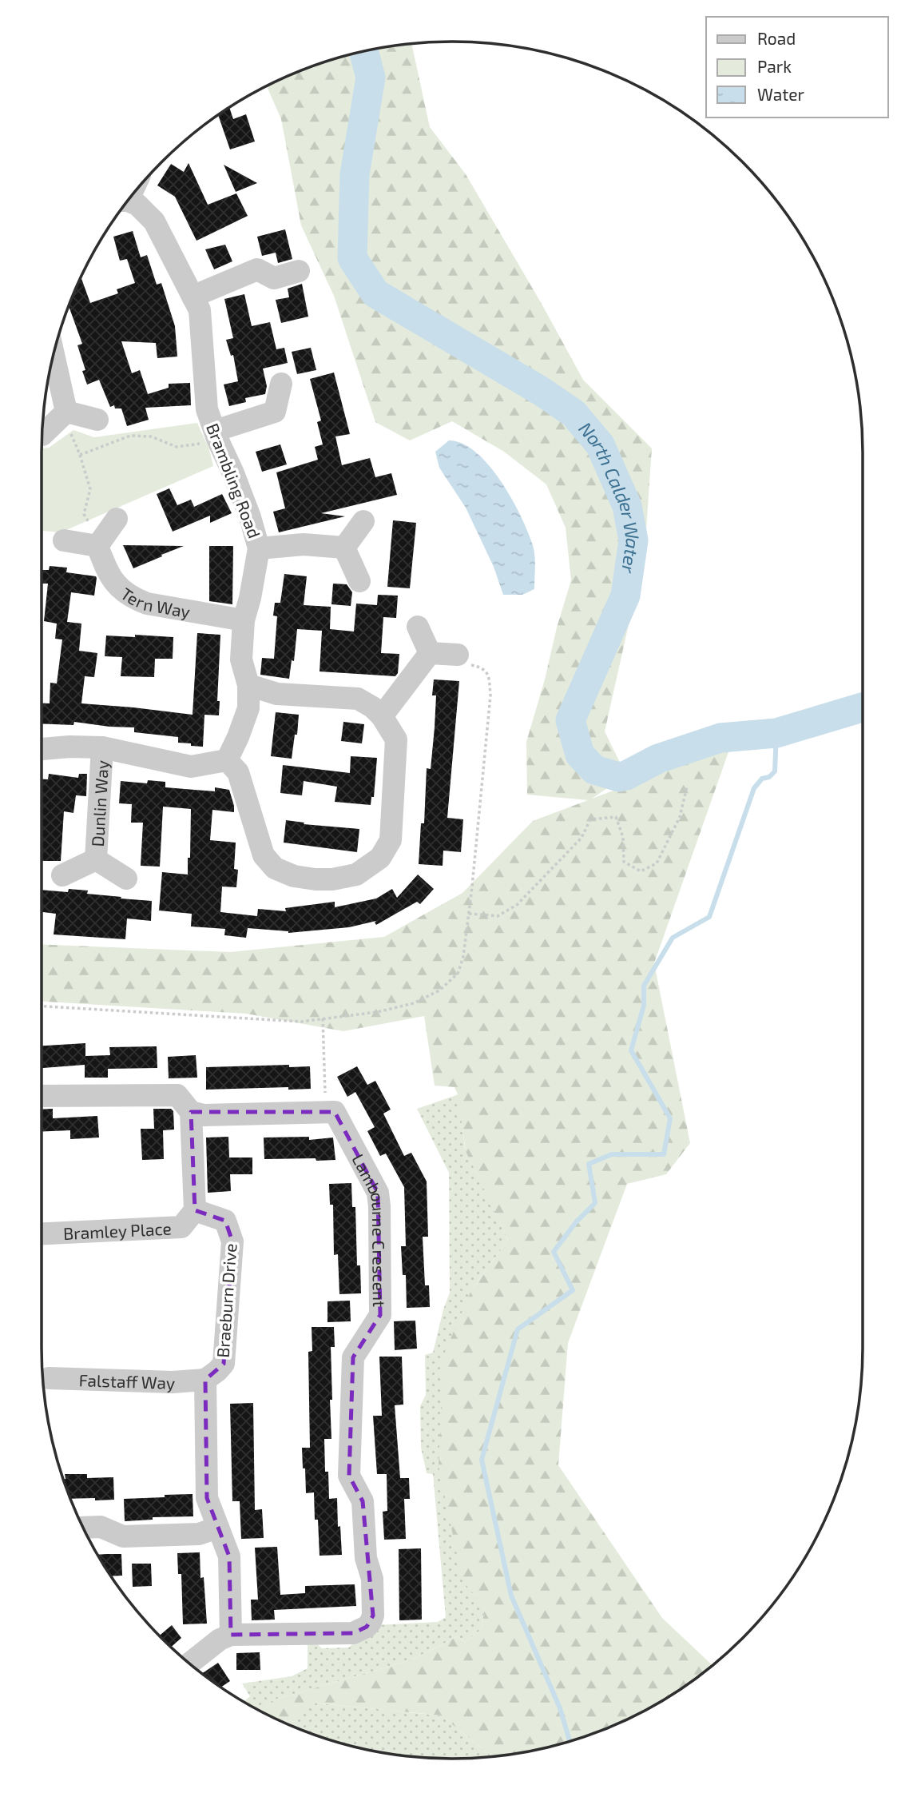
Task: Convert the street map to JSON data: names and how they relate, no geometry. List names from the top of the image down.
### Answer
{
  "streets": {
    "street": [
      "Brambling Road",
      "Tern Way",
      "Dunlin Way",
      "Bramley Place",
      "Lambourne Crescent",
      "Braeburn Drive",
      "Falstaff Way"
    ]
  },
  "crossings": [
    ["Brambling Road", "Tern Way"],
    ["Bramley Place", "Braeburn Drive"],
    ["Lambourne Crescent", "Braeburn Drive"],
    ["Braeburn Drive", "Falstaff Way"]
  ],
  "water": ["North Calder Water"],
  "legend": ["Road", "Park", "Water"]
}
